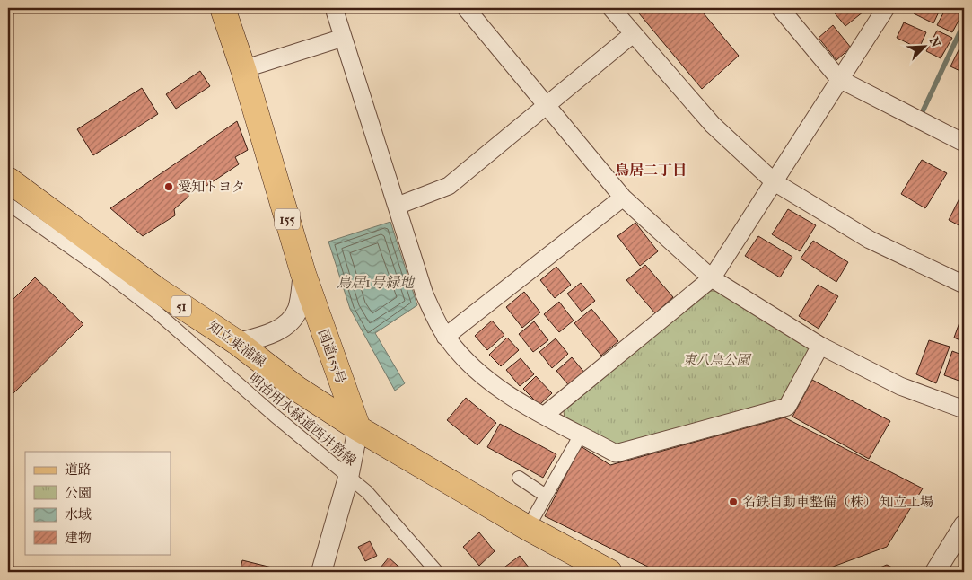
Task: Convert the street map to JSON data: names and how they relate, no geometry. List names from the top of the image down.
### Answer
{
  "streets": {
    "main road": [
      "155",
      "51",
      "知立東浦線",
      "国道155号"
    ],
    "street": ["明治用水緑道西井筋線"]
  },
  "crossings": [
    ["知立東浦線", "国道155号"]
  ],
  "districts": ["鳥居二丁目"],
  "water": ["鳥居1号緑地"],
  "parks": ["東八鳥公園"],
  "places": ["愛知トヨタ", "名鉄自動車整備（株） 知立工場"],
  "legend": [
    "道路",
    "公園",
    "水域",
    "建物"
  ],
  "north": "top right"
}
